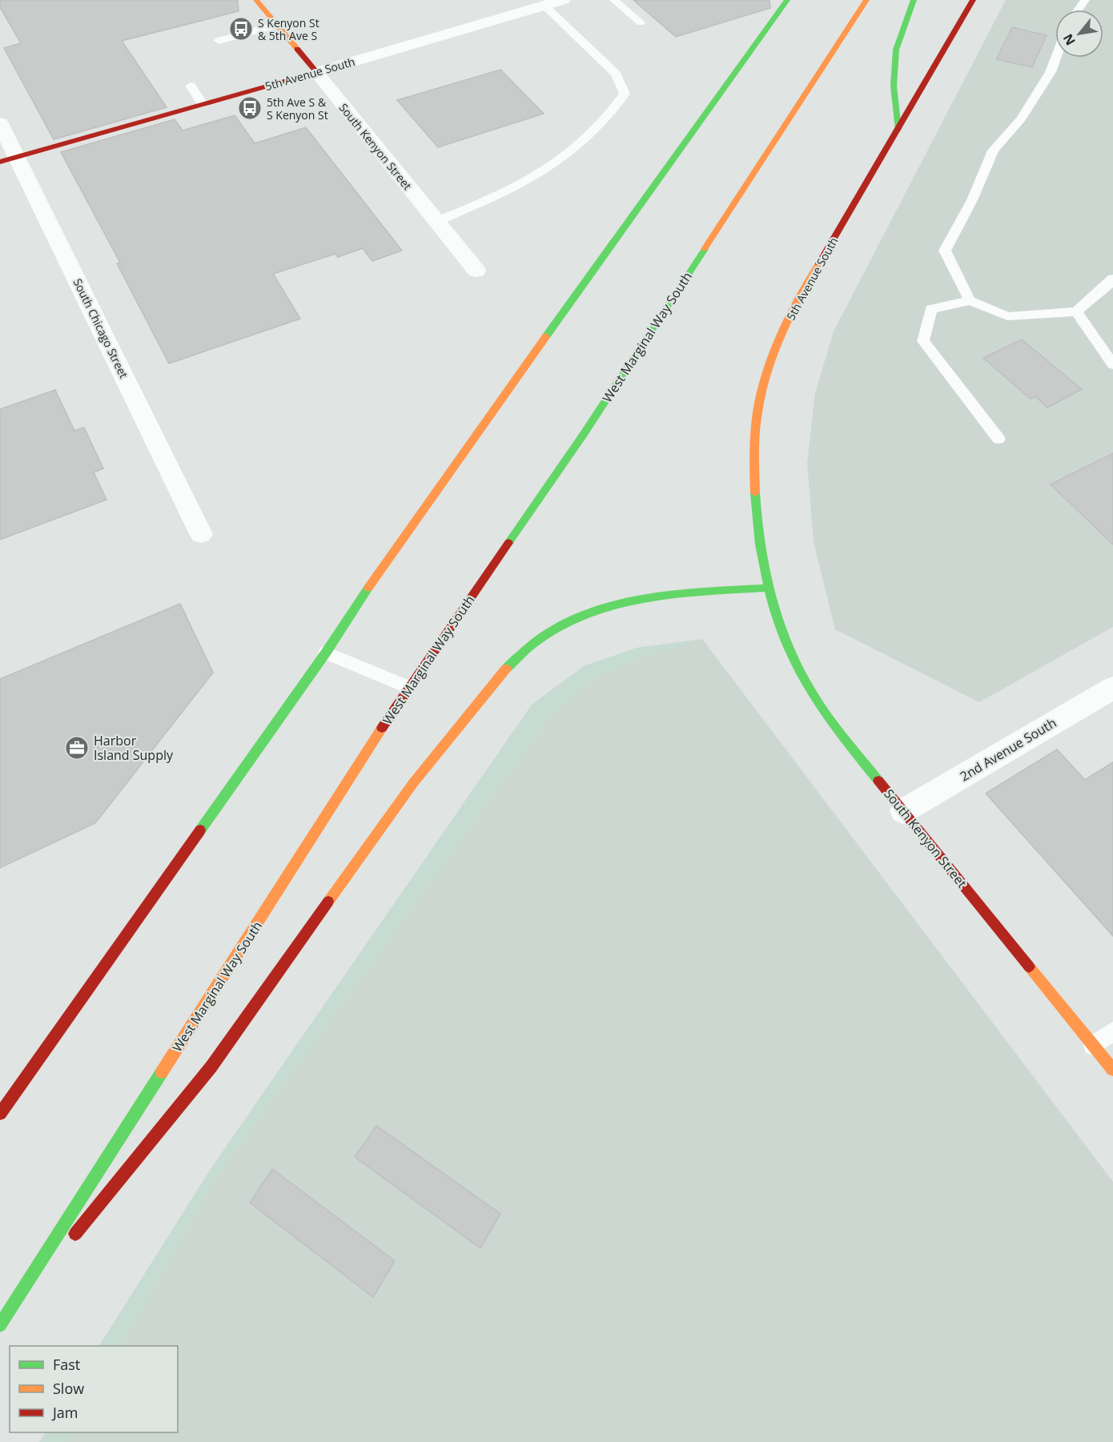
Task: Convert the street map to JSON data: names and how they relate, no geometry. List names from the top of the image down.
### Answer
{
  "streets": {
    "main road": ["5th Avenue South", "South Kenyon Street", "West Marginal Way South"],
    "street": ["South Chicago Street", "2nd Avenue South"]
  },
  "crossings": [
    ["5th Avenue South", "South Kenyon Street"],
    ["5th Avenue South", "South Chicago Street"],
    ["South Kenyon Street", "2nd Avenue South"]
  ],
  "places": {
    "bus stop": ["S Kenyon St & 5th Ave S", "5th Ave S & S Kenyon St"],
    "office": ["Harbor Island Supply"]
  },
  "legend": ["Fast", "Slow", "Jam"],
  "north": "bottom left"
}
